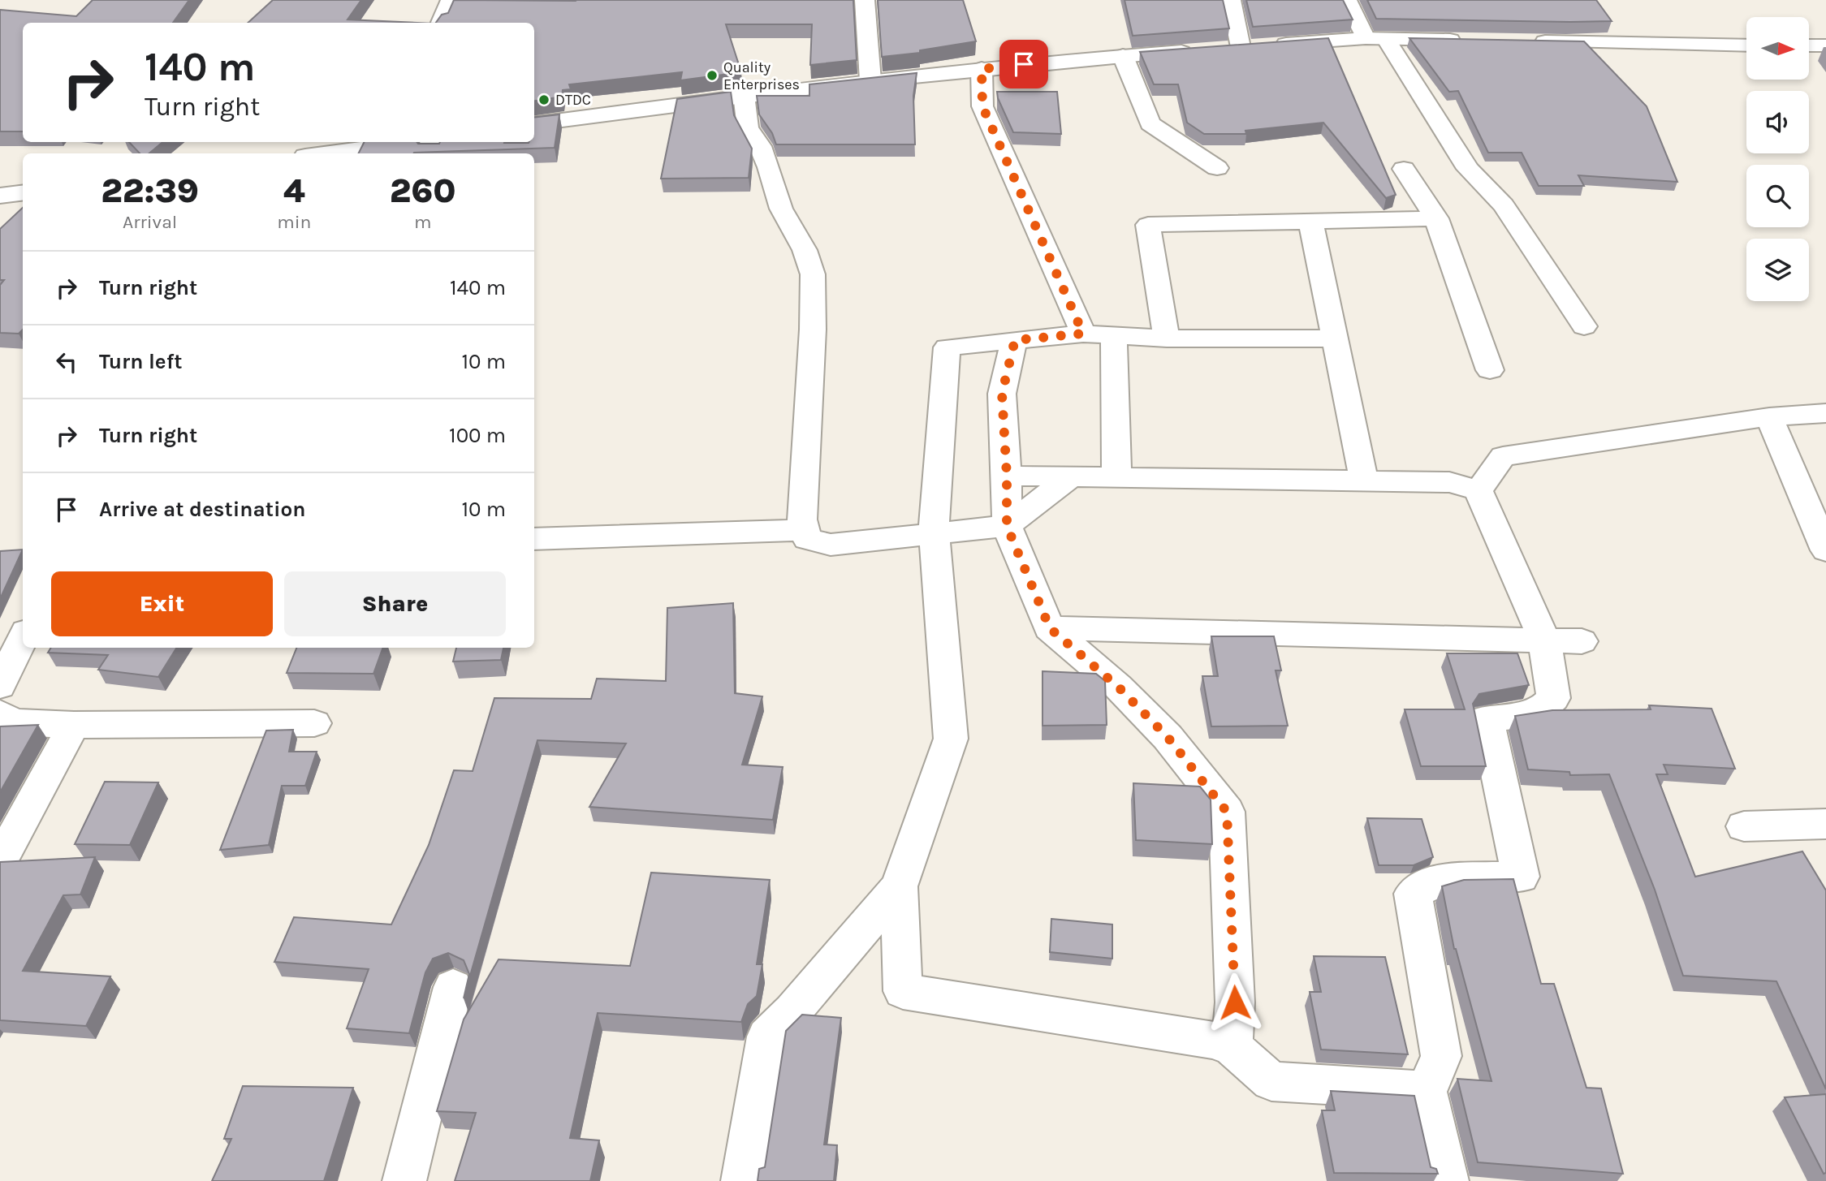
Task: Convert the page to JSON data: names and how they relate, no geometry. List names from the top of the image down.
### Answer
{
  "places": ["Quality Enterprises", "DTDC"],
  "north": "right",
  "page": {
    "turn": ["140 m", "Turn right"],
    "eta": [
      "22:39",
      "Arrival",
      "4",
      "min",
      "260",
      "m"
    ],
    "list": [
      {
        "name": "Turn right",
        "value": "140 m"
      },
      {
        "name": "Turn left",
        "value": "10 m"
      },
      {
        "name": "Turn right",
        "value": "100 m"
      },
      {
        "name": "Arrive at destination",
        "value": "10 m"
      }
    ],
    "buttons": ["Exit", "Share"]
  }
}
